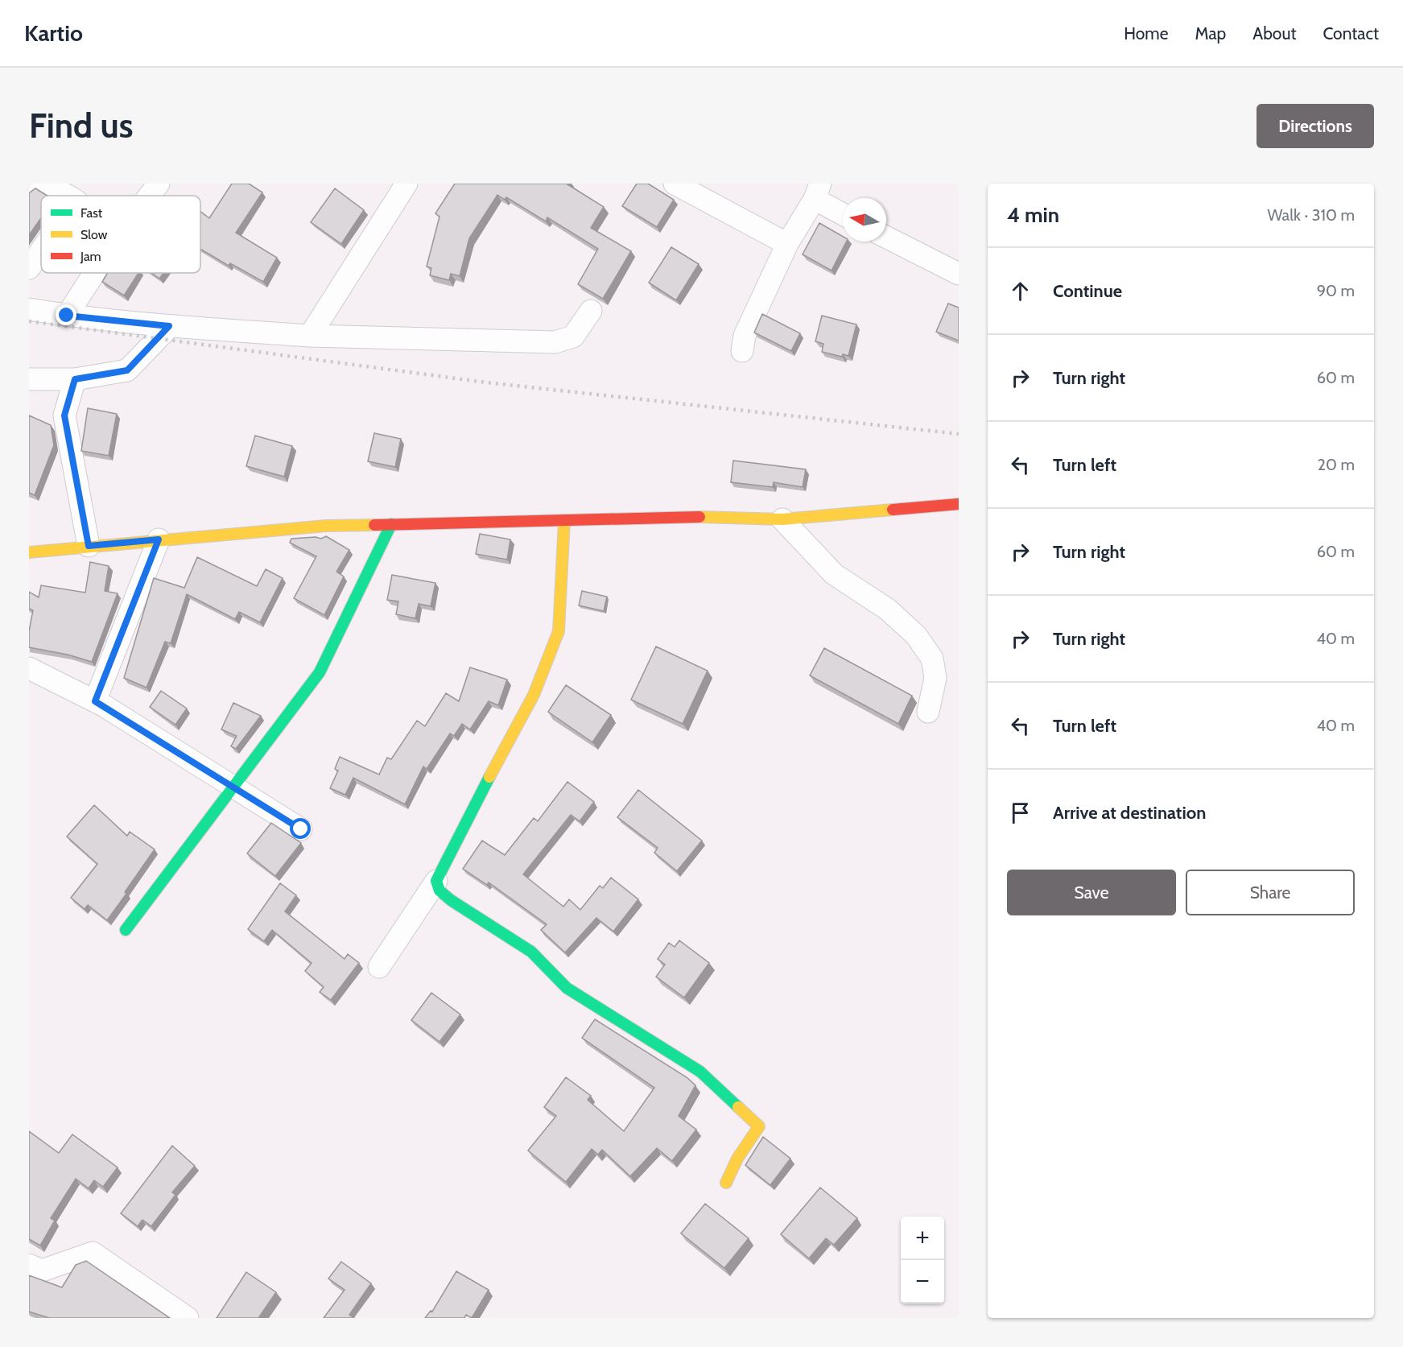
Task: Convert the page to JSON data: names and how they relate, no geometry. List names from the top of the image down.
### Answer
{
  "legend": ["Fast", "Slow", "Jam"],
  "north": "left",
  "page": {
    "header": "Kartio",
    "nav": [
      "Home",
      "Map",
      "About",
      "Contact"
    ],
    "buttons": [
      "Directions",
      ["Save", "Share"]
    ],
    "title": "Find us",
    "heading": ["4 min", "Walk · 310 m"],
    "list": [
      ["Continue", "90 m"],
      ["Turn right", "60 m"],
      ["Turn left", "20 m"],
      ["Turn right", "60 m"],
      ["Turn right", "40 m"],
      ["Turn left", "40 m"],
      "Arrive at destination"
    ],
    "map_buttons": ["+", "−"]
  }
}
